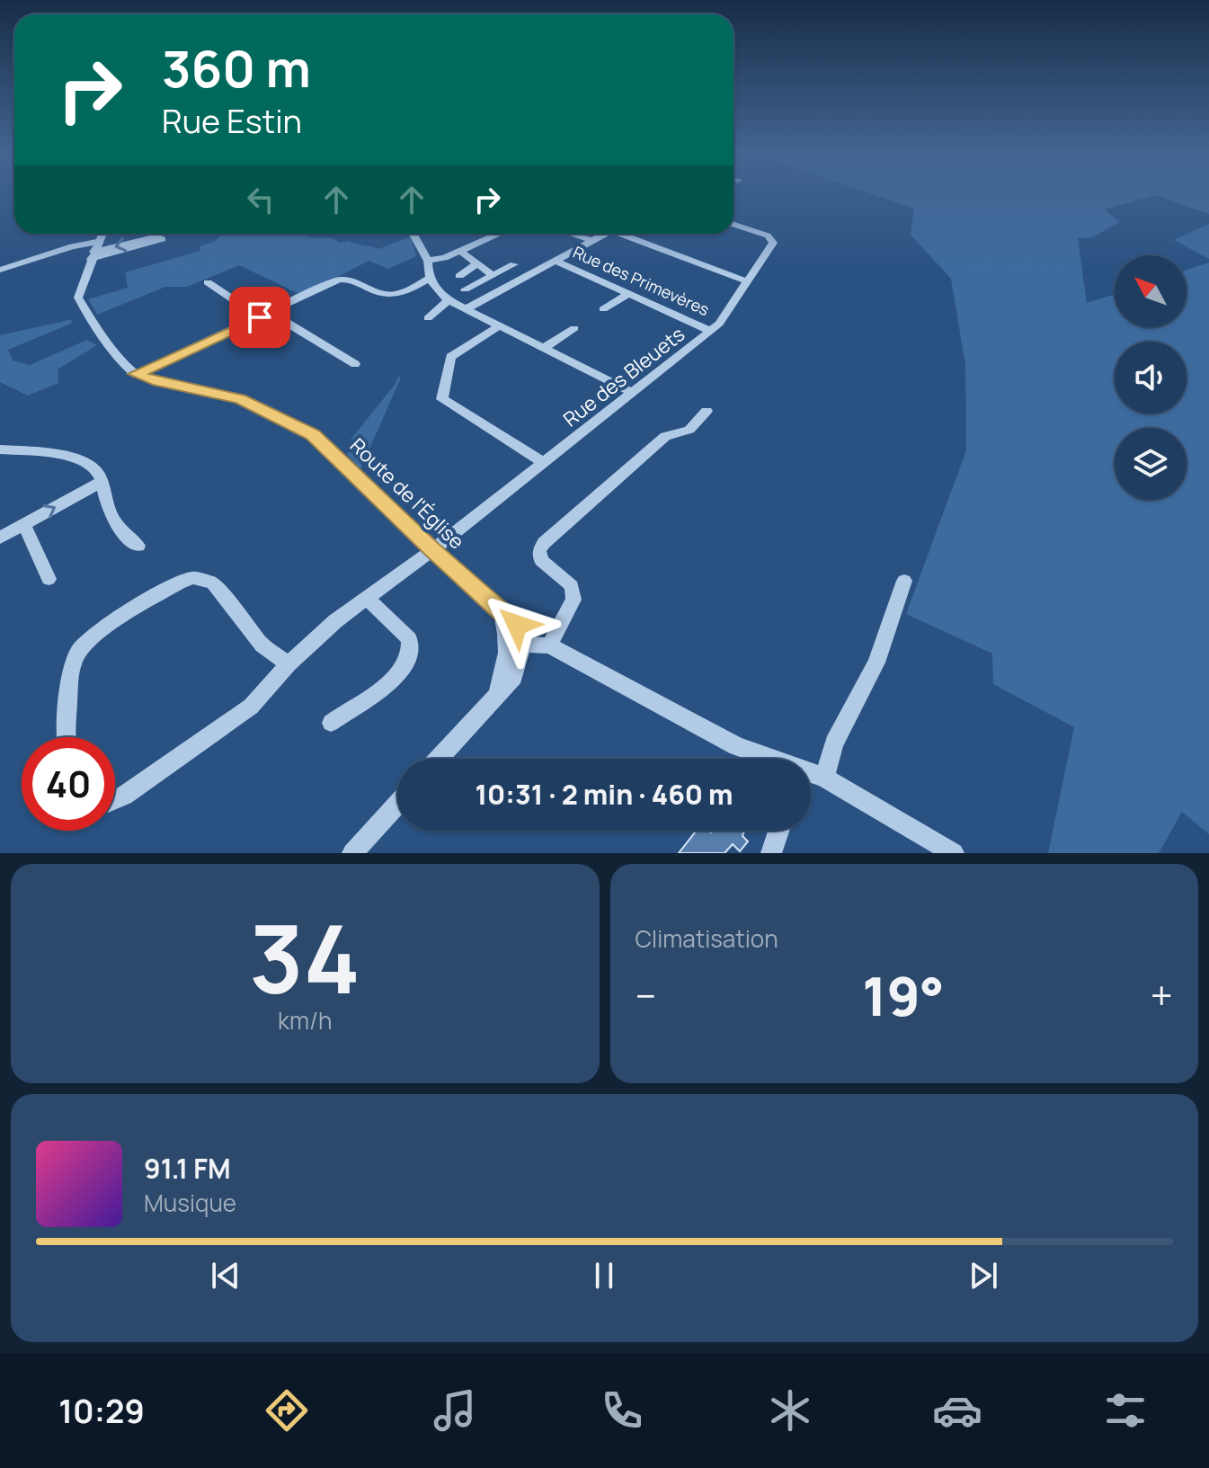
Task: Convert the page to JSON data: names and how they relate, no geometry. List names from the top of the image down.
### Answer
{
  "streets": {
    "street": ["Rue des Primevères", "Rue des Bleuets", "Route de l'Église"]
  },
  "crossings": [
    ["Rue des Primevères", "Rue des Bleuets"],
    ["Rue des Bleuets", "Route de l'Église"]
  ],
  "north": "top left",
  "page": {
    "turn": ["360 m", "Rue Estin"],
    "limit": "40",
    "trip": "10:31 · 2 min · 460 m",
    "tile": [
      ["34", "km/h"],
      "Climatisation"
    ],
    "heat": ["−", "19°", "+"],
    "song": ["91.1 FM", "Musique"],
    "tabs": "10:29"
  }
}
